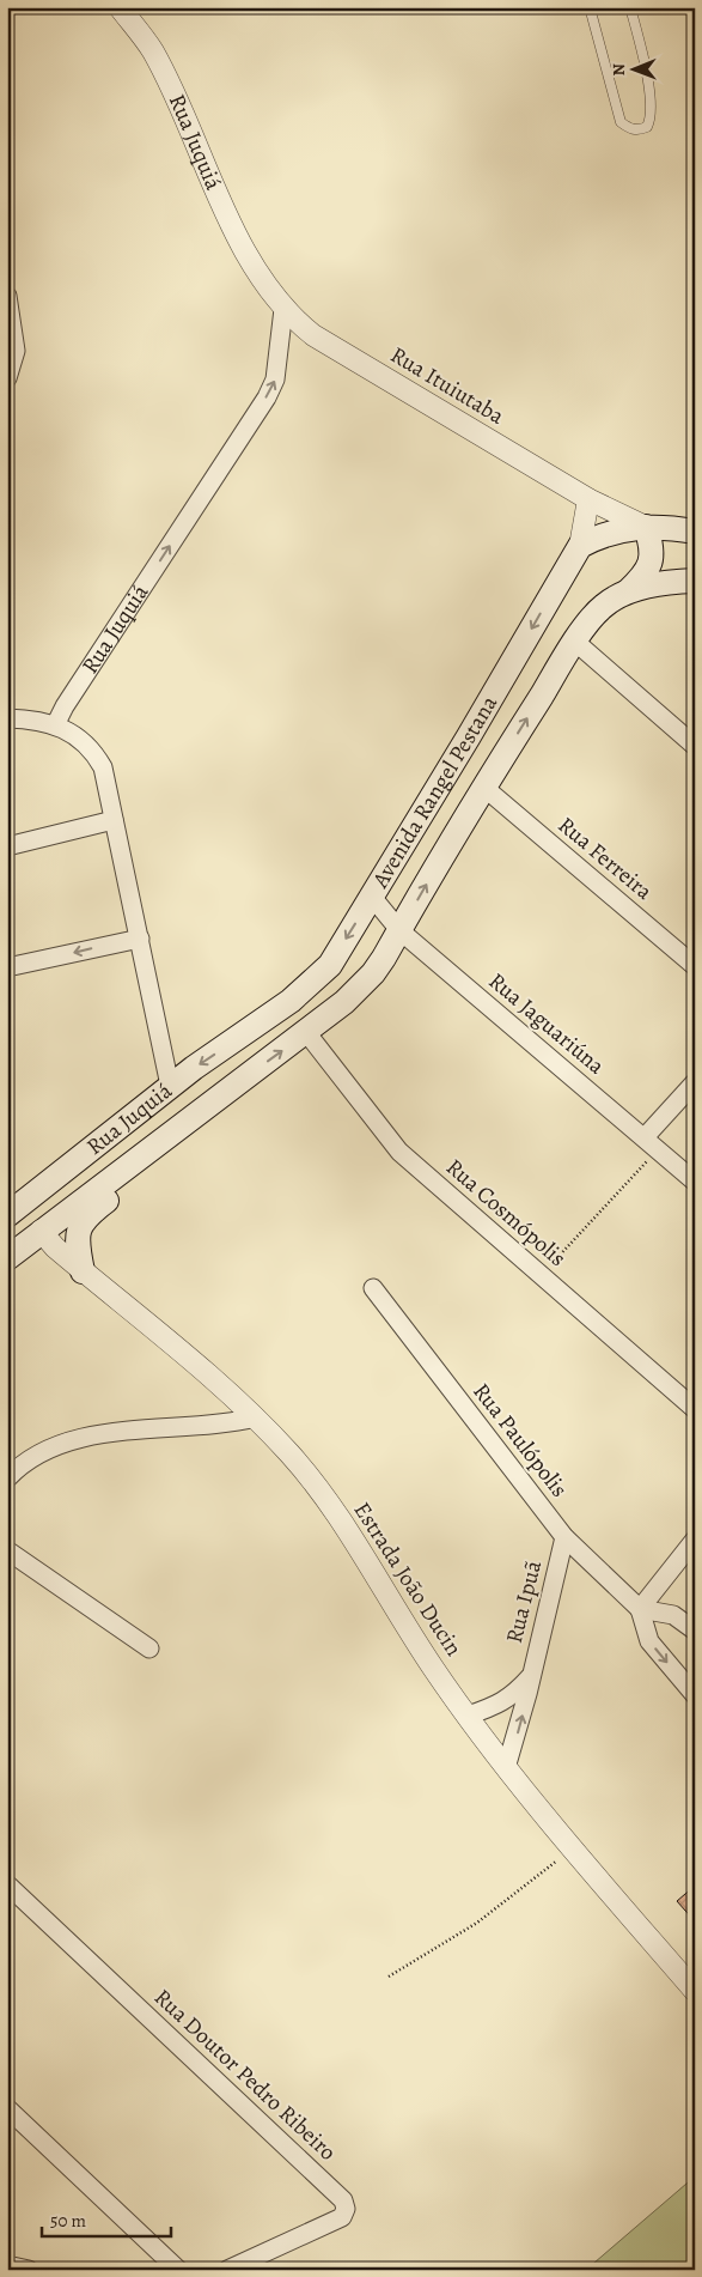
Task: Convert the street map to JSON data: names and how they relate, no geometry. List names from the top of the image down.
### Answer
{
  "streets": {
    "main road": ["Rua Juquiá", "Avenida Rangel Pestana"],
    "street": [
      "Rua Ituiutaba",
      "Rua Ferreira",
      "Rua Jaguariúna",
      "Rua Cosmópolis",
      "Rua Paulópolis",
      "Estrada João Ducin",
      "Rua Ipuã",
      "Rua Doutor Pedro Ribeiro"
    ]
  },
  "crossings": [
    ["Rua Juquiá", "Rua Ituiutaba"],
    ["Rua Juquiá", "Avenida Rangel Pestana"],
    ["Rua Juquiá", "Estrada João Ducin"],
    ["Avenida Rangel Pestana", "Rua Ferreira"],
    ["Avenida Rangel Pestana", "Rua Jaguariúna"],
    ["Avenida Rangel Pestana", "Rua Cosmópolis"],
    ["Rua Paulópolis", "Rua Ipuã"],
    ["Estrada João Ducin", "Rua Ipuã"]
  ],
  "scale_bar": "50 m",
  "north": "left"
}
